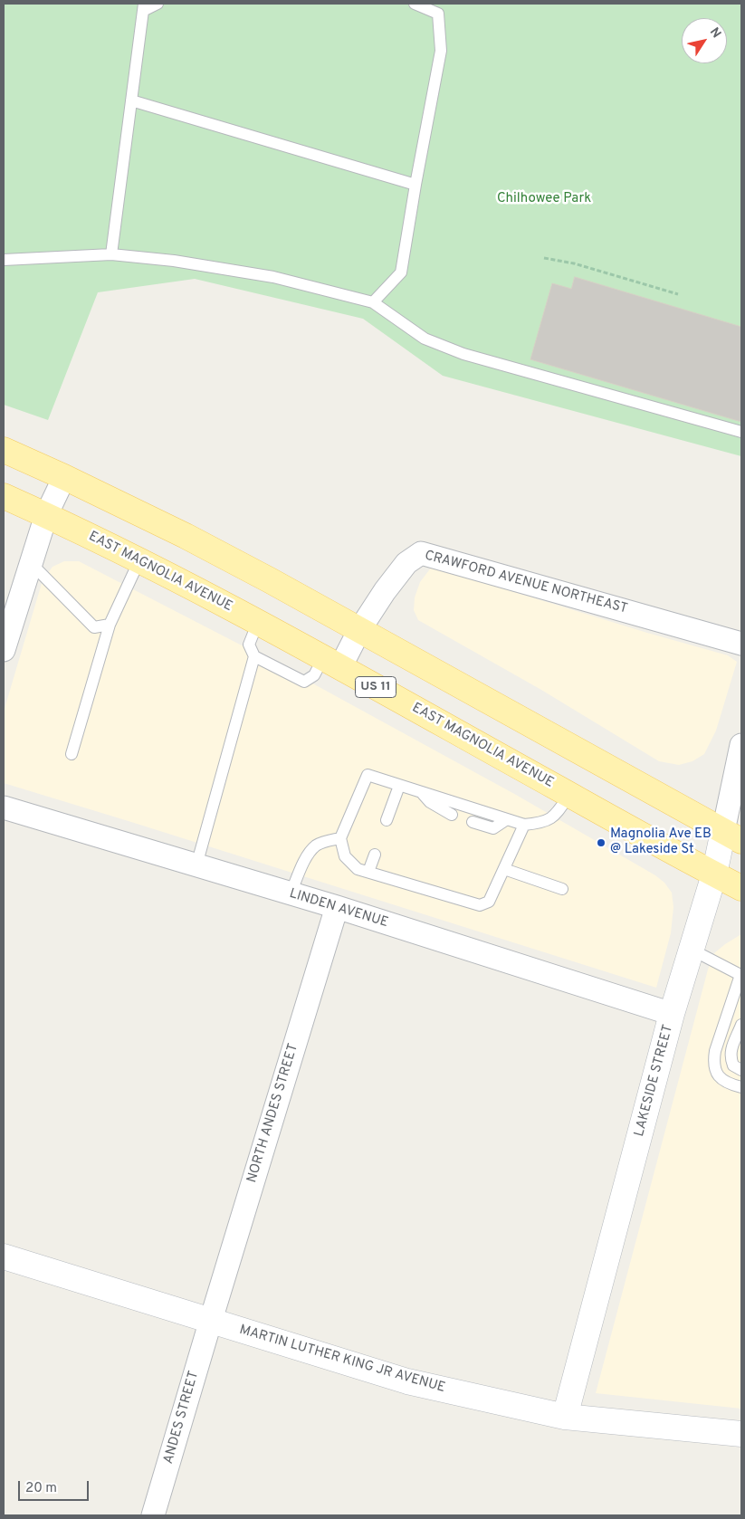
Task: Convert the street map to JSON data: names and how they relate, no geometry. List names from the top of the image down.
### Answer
{
  "streets": {
    "main road": [
      "EAST MAGNOLIA AVENUE",
      "US 11",
      "LAKESIDE STREET",
      "MARTIN LUTHER KING JR AVENUE"
    ],
    "street": [
      "CRAWFORD AVENUE NORTHEAST",
      "LINDEN AVENUE",
      "NORTH ANDES STREET",
      "ANDES STREET"
    ]
  },
  "crossings": [
    ["EAST MAGNOLIA AVENUE", "CRAWFORD AVENUE NORTHEAST"],
    ["EAST MAGNOLIA AVENUE", "LAKESIDE STREET"],
    ["LINDEN AVENUE", "LAKESIDE STREET"],
    ["LINDEN AVENUE", "NORTH ANDES STREET"],
    ["LAKESIDE STREET", "MARTIN LUTHER KING JR AVENUE"],
    ["NORTH ANDES STREET", "MARTIN LUTHER KING JR AVENUE"],
    ["NORTH ANDES STREET", "ANDES STREET"],
    ["MARTIN LUTHER KING JR AVENUE", "ANDES STREET"]
  ],
  "parks": ["Chilhowee Park"],
  "places": ["Magnolia Ave EB @ Lakeside St"],
  "scale_bar": "20 m",
  "north": "top right"
}
